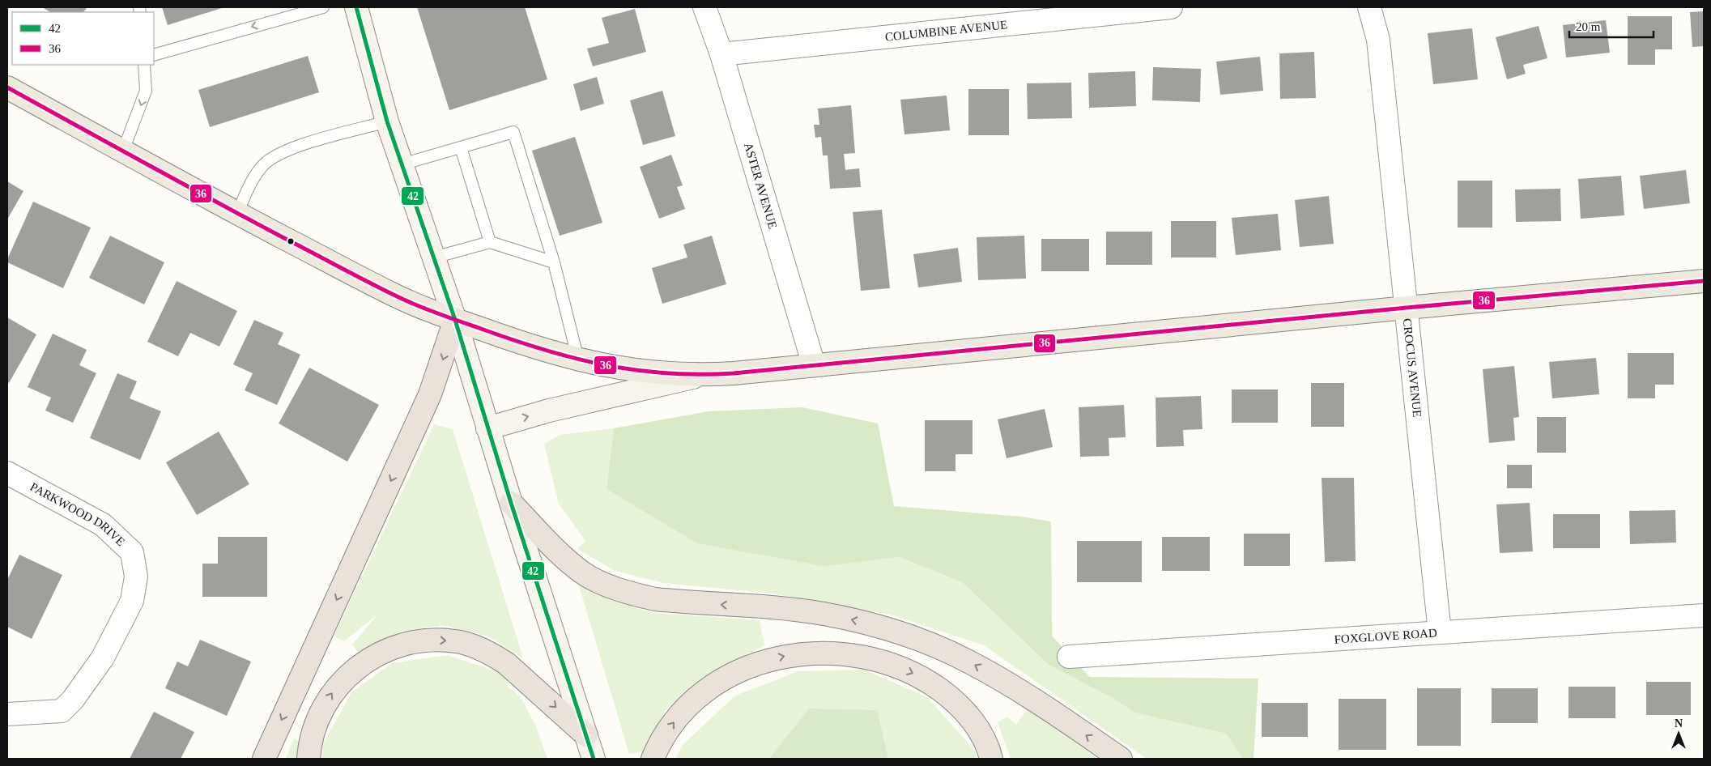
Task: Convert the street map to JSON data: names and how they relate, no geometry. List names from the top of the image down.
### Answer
{
  "streets": {
    "street": [
      "COLUMBINE AVENUE",
      "ASTER AVENUE",
      "CROCUS AVENUE",
      "PARKWOOD DRIVE",
      "FOXGLOVE ROAD"
    ]
  },
  "crossings": [
    ["COLUMBINE AVENUE", "ASTER AVENUE"],
    ["CROCUS AVENUE", "FOXGLOVE ROAD"]
  ],
  "lines": ["transit line 42", "transit line 36"],
  "legend": ["42", "36"],
  "scale_bar": "20 m",
  "north": "top"
}
